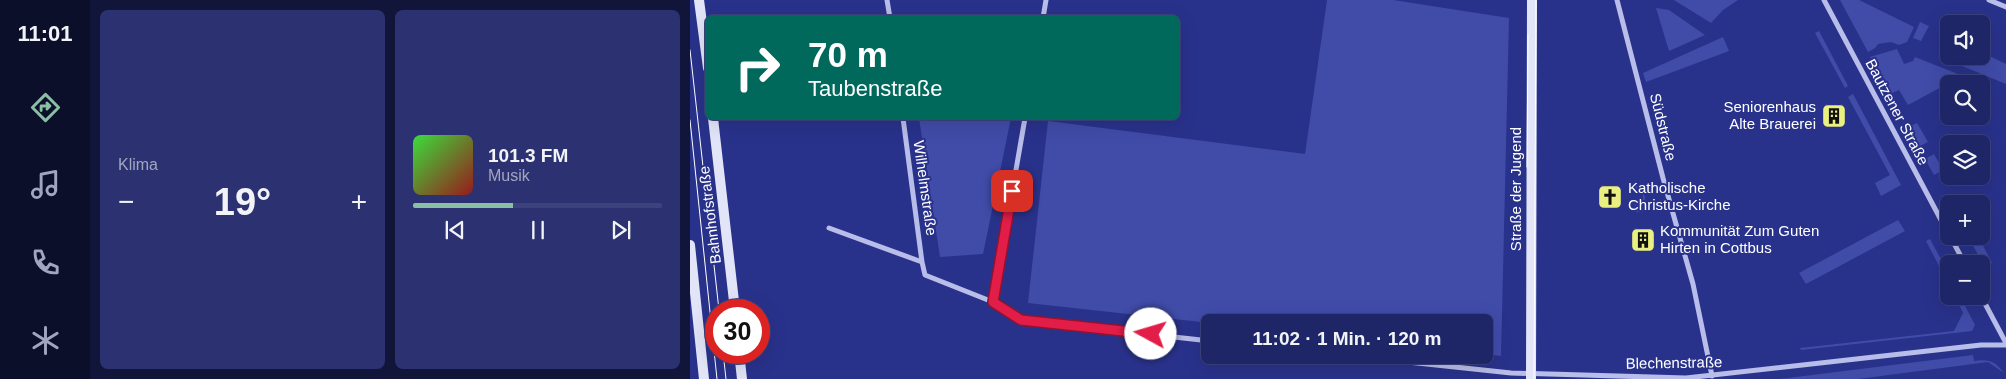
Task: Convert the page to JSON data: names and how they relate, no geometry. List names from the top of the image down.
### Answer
{
  "streets": {
    "main road": ["Straße der Jugend", "Bahnhofstraße"],
    "street": [
      "Bautzener Straße",
      "Südstraße",
      "Wilhelmstraße",
      "Blechenstraße"
    ]
  },
  "crossings": [
    ["Südstraße", "Blechenstraße"],
    ["Straße der Jugend", "Blechenstraße"]
  ],
  "places": {
    "building": ["Seniorenhaus Alte Brauerei", "Kommunität Zum Guten Hirten in Cottbus"],
    "church": ["Katholische Christus-Kirche"]
  },
  "page": {
    "tabs": "11:01",
    "tile": "Klima",
    "map_buttons": ["+", "−"],
    "turn": ["70 m", "Taubenstraße"],
    "song": ["101.3 FM", "Musik"],
    "heat": ["−", "19°", "+"],
    "limit": "30",
    "trip": "11:02 · 1 Min. · 120 m"
  }
}
